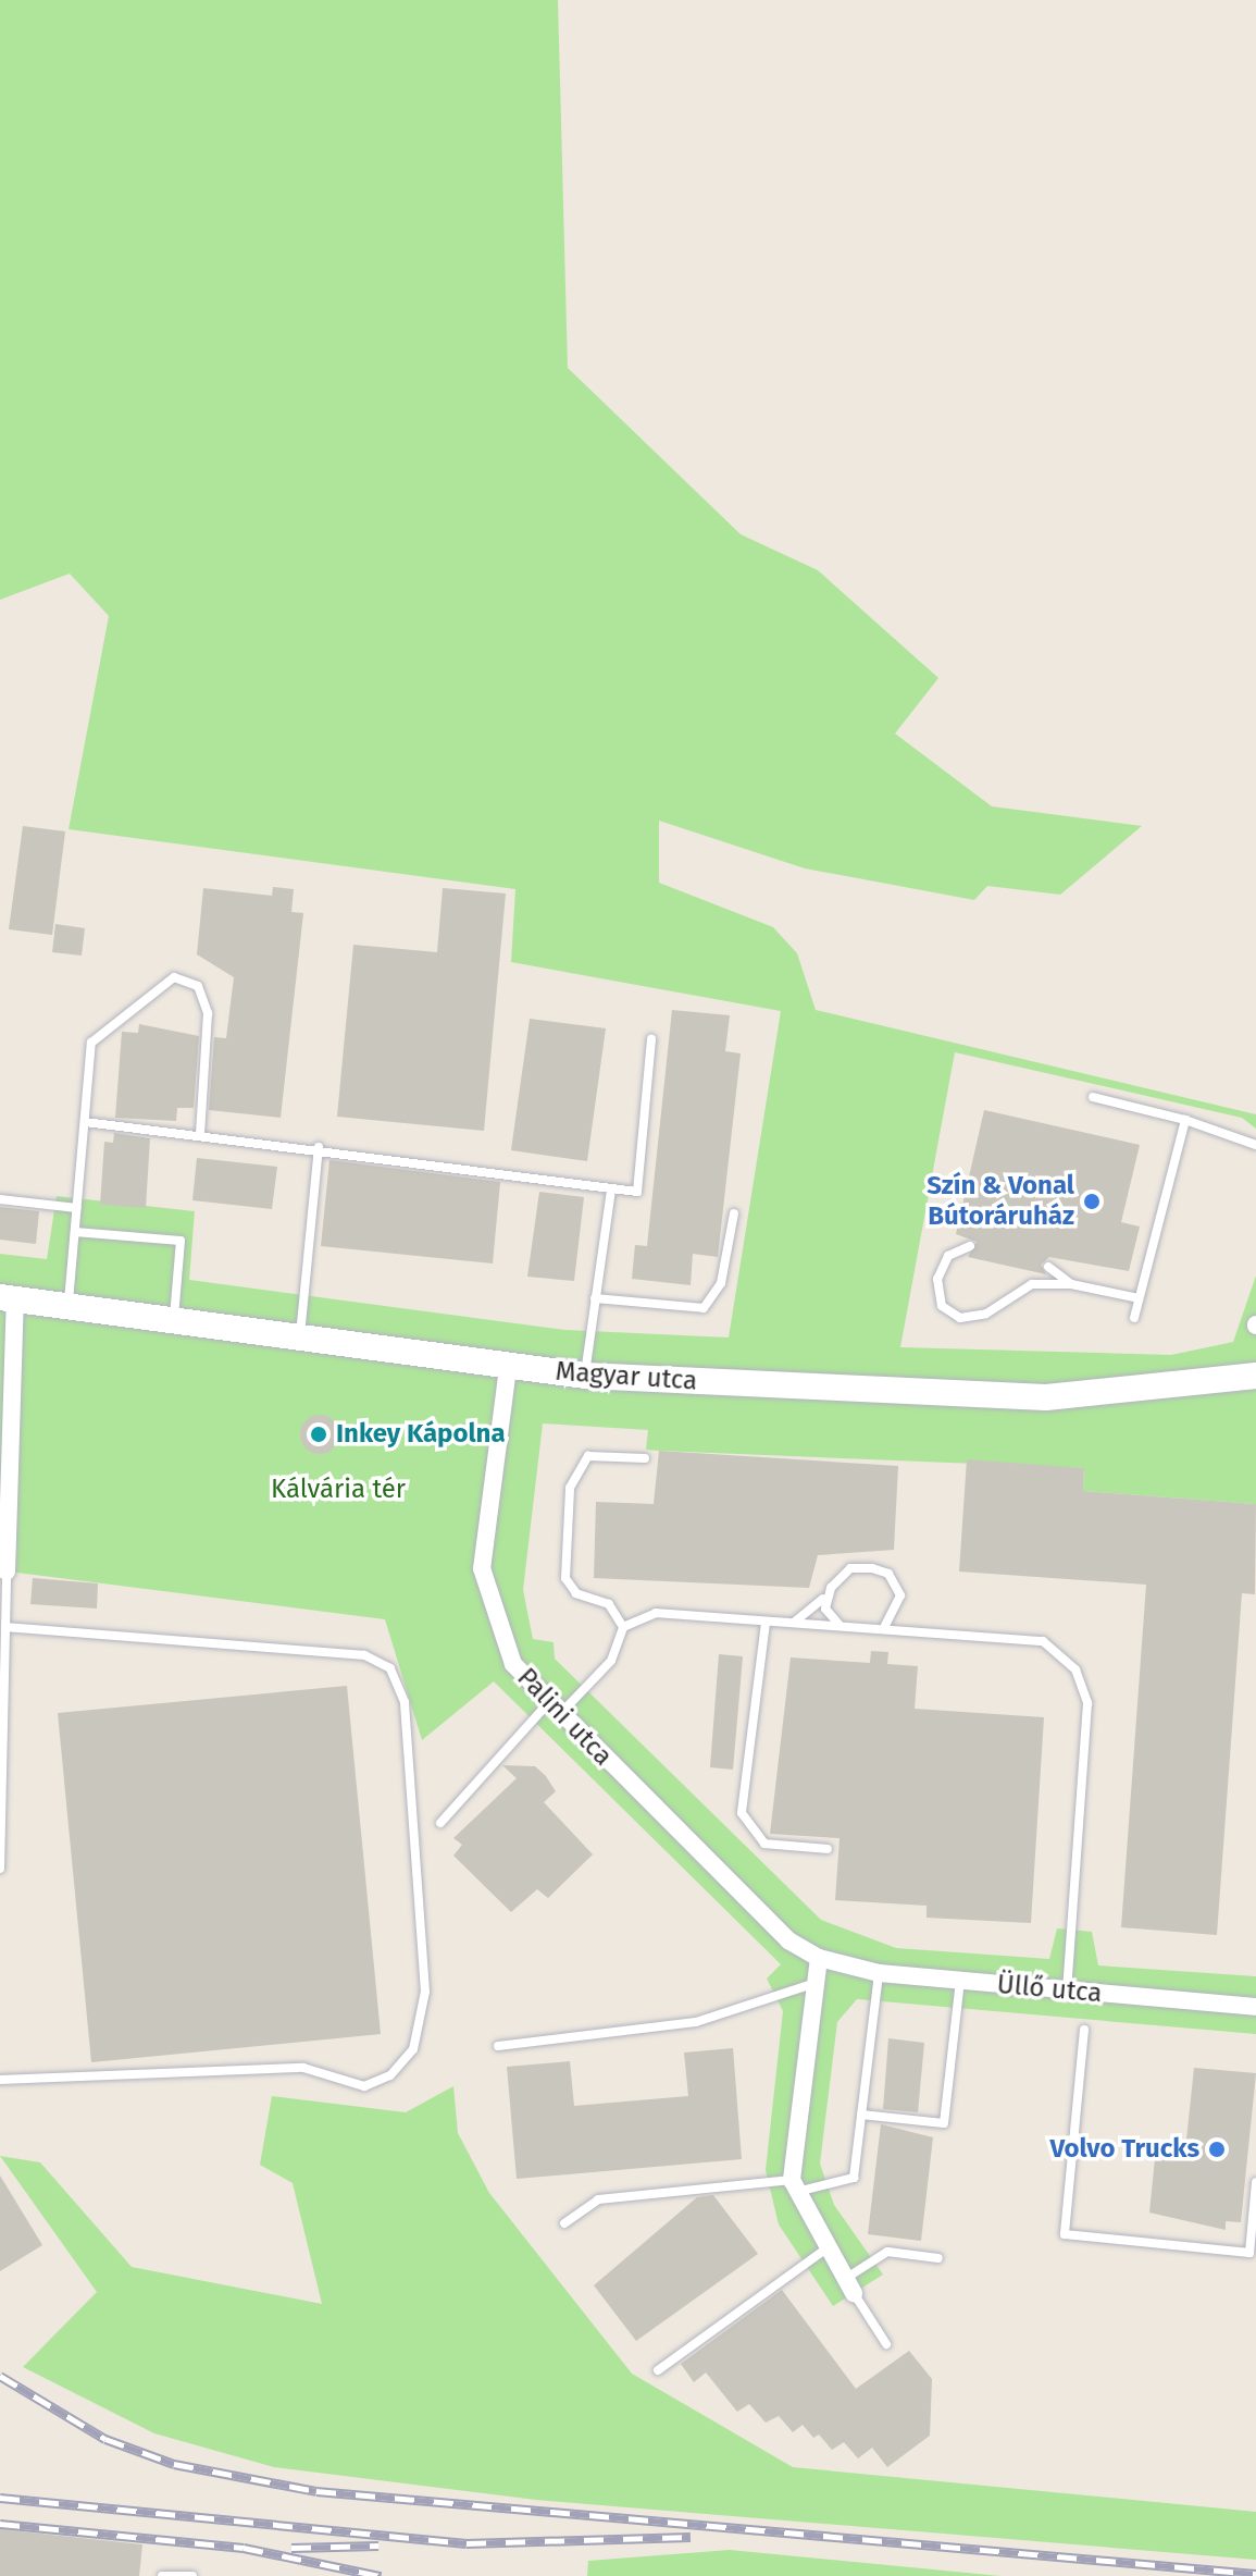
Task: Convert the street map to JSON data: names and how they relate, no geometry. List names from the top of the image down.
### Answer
{
  "streets": {
    "main road": ["Magyar utca"],
    "street": ["Palini utca", "Üllő utca"]
  },
  "crossings": [
    ["Magyar utca", "Palini utca"],
    ["Palini utca", "Üllő utca"]
  ],
  "parks": ["Kálvária tér"],
  "places": ["Szín & Vonal Bútoráruház", "Inkey Kápolna", "Volvo Trucks"]
}
